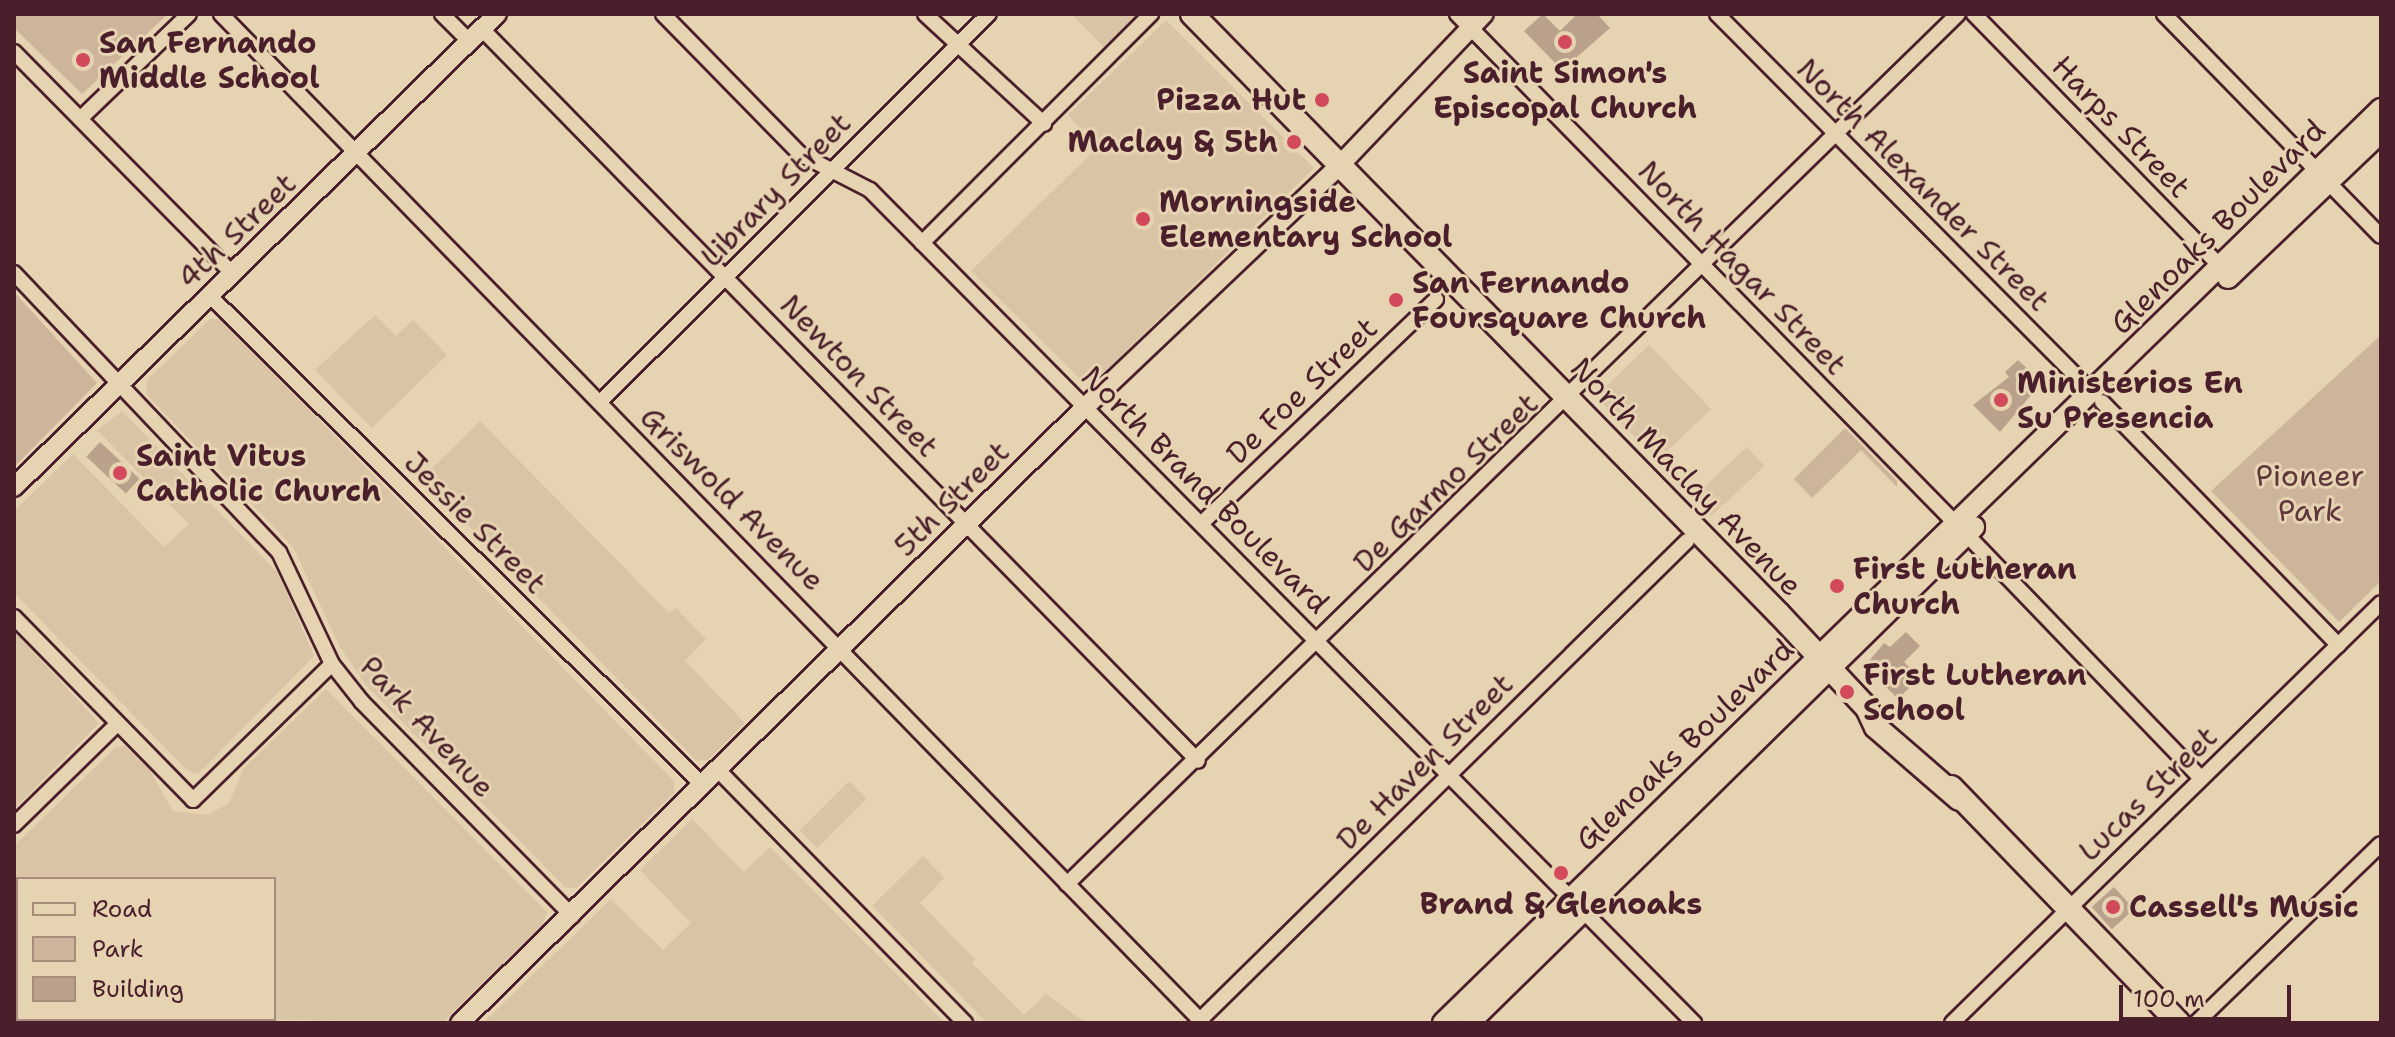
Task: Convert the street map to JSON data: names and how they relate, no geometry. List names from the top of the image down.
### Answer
{
  "streets": {
    "main road": ["Glenoaks Boulevard", "North Maclay Avenue"],
    "street": [
      "Harps Street",
      "North Alexander Street",
      "Library Street",
      "4th Street",
      "North Hagar Street",
      "Newton Street",
      "De Foe Street",
      "De Garmo Street",
      "North Brand Boulevard",
      "Griswold Avenue",
      "5th Street",
      "Jessie Street",
      "Park Avenue",
      "De Haven Street",
      "Lucas Street"
    ]
  },
  "crossings": [
    ["Harps Street", "Glenoaks Boulevard"],
    ["North Alexander Street", "Glenoaks Boulevard"],
    ["North Alexander Street", "De Garmo Street"],
    ["North Alexander Street", "Lucas Street"],
    ["Library Street", "Newton Street"],
    ["Library Street", "North Brand Boulevard"],
    ["Library Street", "Griswold Avenue"],
    ["Glenoaks Boulevard", "North Hagar Street"],
    ["Glenoaks Boulevard", "North Maclay Avenue"],
    ["Glenoaks Boulevard", "North Brand Boulevard"],
    ["4th Street", "Newton Street"],
    ["4th Street", "Griswold Avenue"],
    ["4th Street", "Jessie Street"],
    ["4th Street", "Park Avenue"],
    ["North Hagar Street", "De Garmo Street"],
    ["North Hagar Street", "5th Street"],
    ["North Hagar Street", "Lucas Street"],
    ["Newton Street", "De Garmo Street"],
    ["Newton Street", "5th Street"],
    ["De Foe Street", "North Brand Boulevard"],
    ["North Maclay Avenue", "De Garmo Street"],
    ["North Maclay Avenue", "5th Street"],
    ["North Maclay Avenue", "Lucas Street"],
    ["De Garmo Street", "North Brand Boulevard"],
    ["De Garmo Street", "Griswold Avenue"],
    ["North Brand Boulevard", "5th Street"],
    ["North Brand Boulevard", "De Haven Street"],
    ["Griswold Avenue", "5th Street"],
    ["Griswold Avenue", "De Haven Street"],
    ["5th Street", "Jessie Street"],
    ["5th Street", "Park Avenue"]
  ],
  "parks": ["Pioneer Park"],
  "places": [
    "Saint Simon's Episcopal Church",
    "San Fernando Middle School",
    "Pizza Hut",
    "Maclay & 5th",
    "Morningside Elementary School",
    "San Fernando Foursquare Church",
    "Ministerios En Su Presencia",
    "Saint Vitus Catholic Church",
    "First Lutheran Church",
    "First Lutheran School",
    "Brand & Glenoaks",
    "Cassell's Music"
  ],
  "legend": ["Road", "Park", "Building"],
  "scale_bar": "100 m"
}
